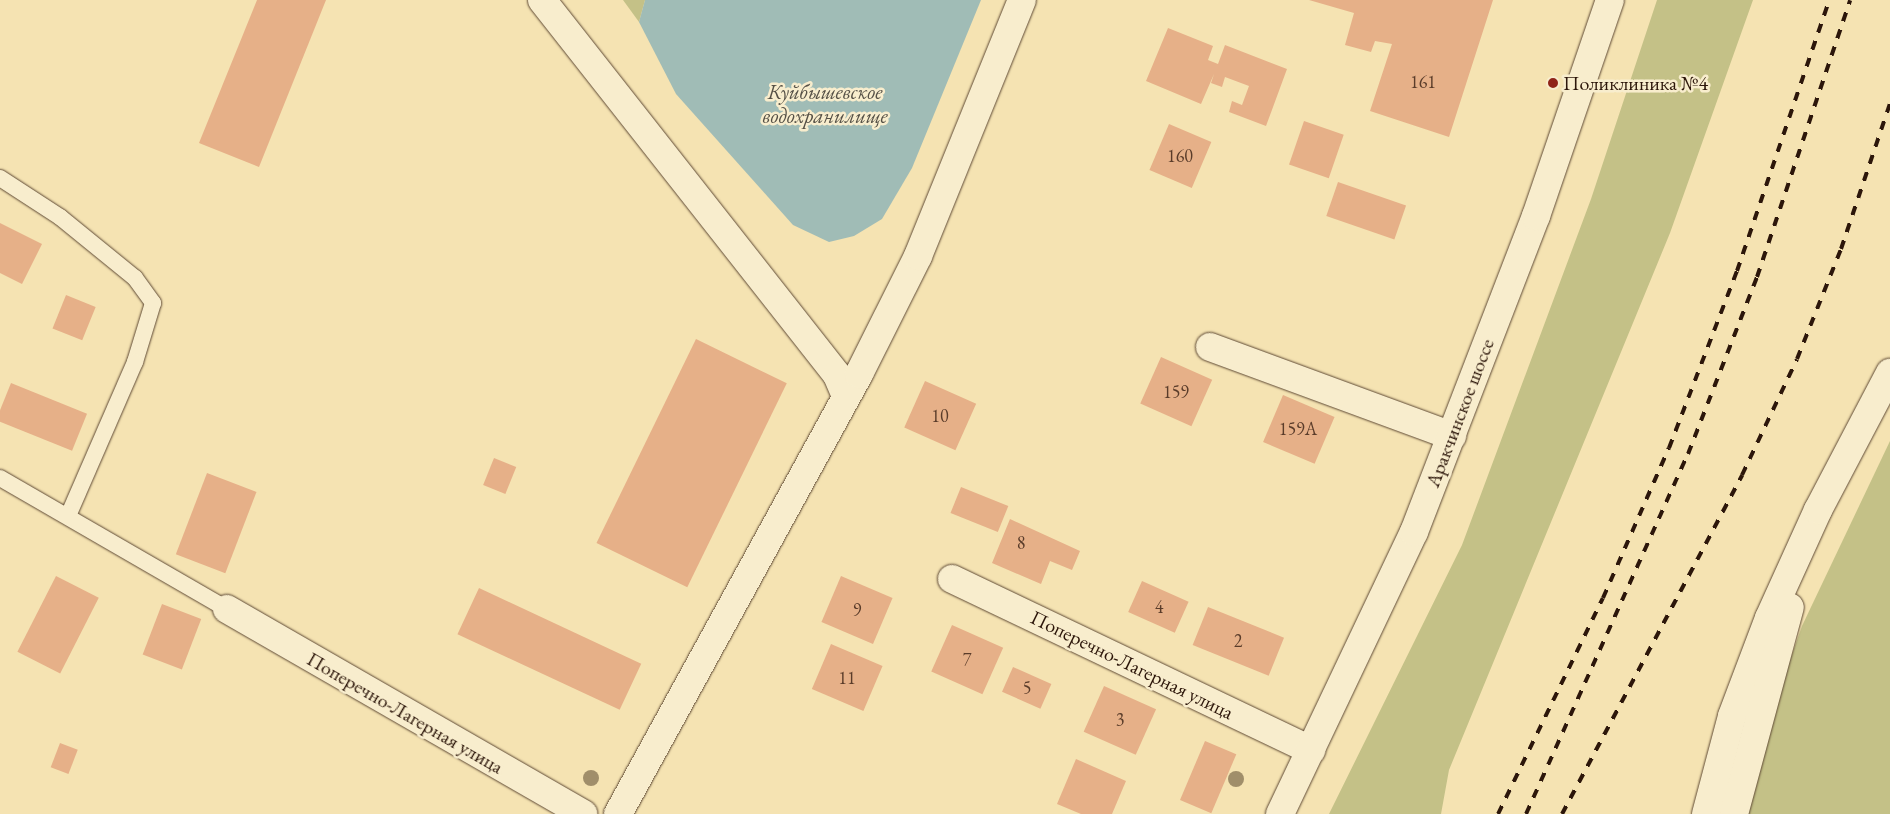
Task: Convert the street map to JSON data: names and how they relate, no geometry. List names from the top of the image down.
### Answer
{
  "streets": {
    "street": ["Аракчинское шоссе", "Поперечно-Лагерная улица"]
  },
  "crossings": [
    ["Аракчинское шоссе", "Поперечно-Лагерная улица"]
  ],
  "water": ["Куйбышевское водохранилище"],
  "places": ["Поликлиника №4"],
  "house_numbers": [
    "161",
    "160",
    "159",
    "10",
    "159А",
    "8",
    "4",
    "9",
    "2",
    "7",
    "11",
    "5",
    "3"
  ]
}
